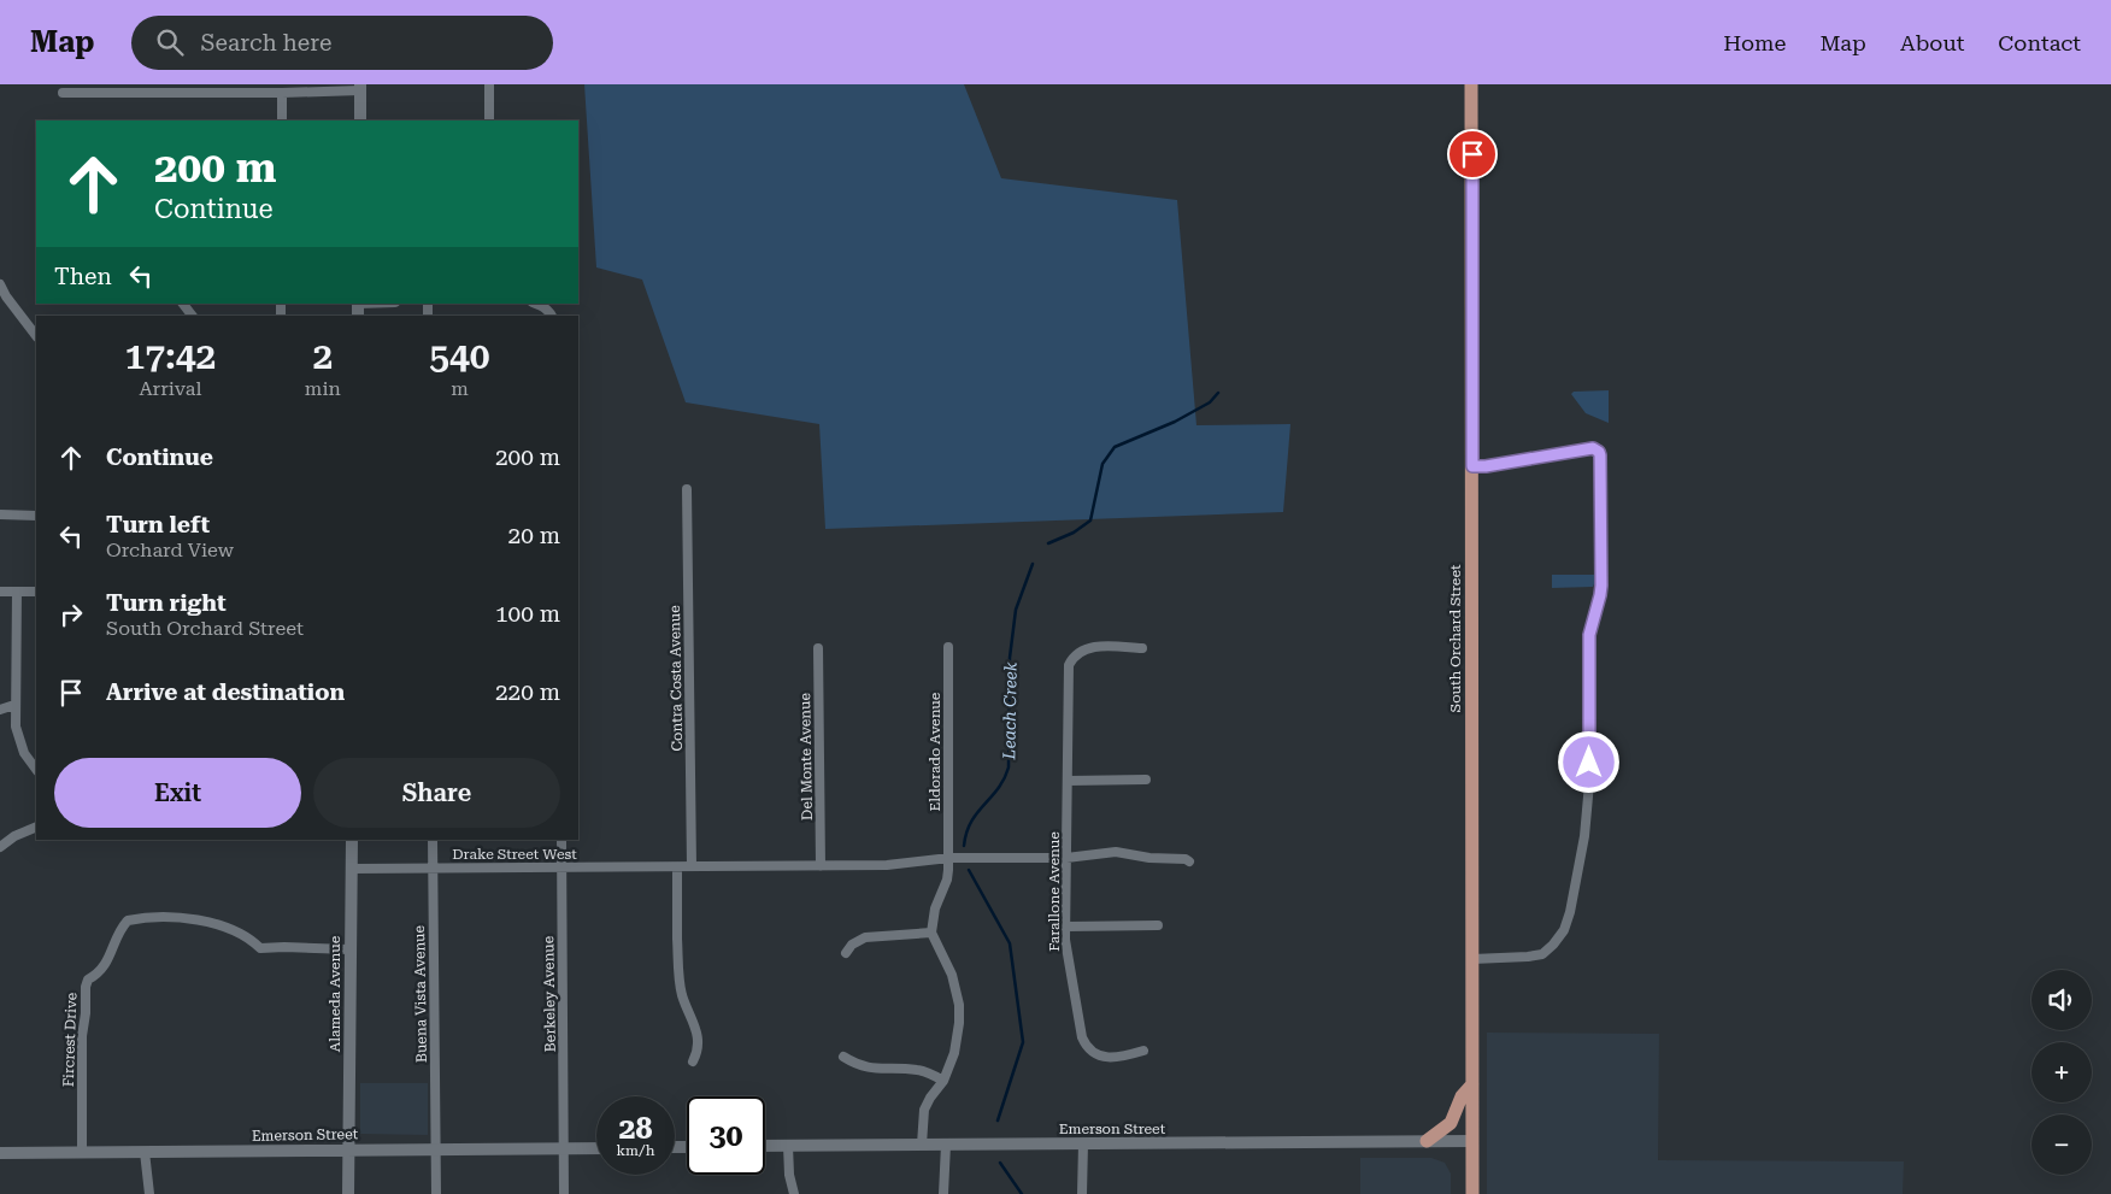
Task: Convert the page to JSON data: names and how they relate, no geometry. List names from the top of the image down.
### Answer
{
  "streets": {
    "main road": ["South Orchard Street", "Alameda Avenue", "Emerson Street"],
    "street": [
      "Contra Costa Avenue",
      "Eldorado Avenue",
      "Del Monte Avenue",
      "Drake Street West",
      "Farallone Avenue",
      "Buena Vista Avenue",
      "Berkeley Avenue",
      "Fircrest Drive"
    ]
  },
  "crossings": [
    ["South Orchard Street", "Emerson Street"],
    ["Contra Costa Avenue", "Drake Street West"],
    ["Drake Street West", "Alameda Avenue"],
    ["Drake Street West", "Buena Vista Avenue"],
    ["Drake Street West", "Berkeley Avenue"],
    ["Alameda Avenue", "Fircrest Drive"],
    ["Alameda Avenue", "Emerson Street"],
    ["Buena Vista Avenue", "Emerson Street"],
    ["Berkeley Avenue", "Emerson Street"],
    ["Fircrest Drive", "Emerson Street"]
  ],
  "water": ["Leach Creek"],
  "page": {
    "header": "Map",
    "search": "Search here",
    "nav": [
      "Home",
      "Map",
      "About",
      "Contact"
    ],
    "turn": ["200 m", "Continue"],
    "then": "Then",
    "eta": [
      "17:42",
      "Arrival",
      "2",
      "min",
      "540",
      "m"
    ],
    "list": [
      {
        "name": "Continue",
        "value": "200 m"
      },
      {
        "name": "Turn left",
        "note": "Orchard View",
        "value": "20 m"
      },
      {
        "name": "Turn right",
        "note": "South Orchard Street",
        "value": "100 m"
      },
      {
        "name": "Arrive at destination",
        "value": "220 m"
      }
    ],
    "buttons": ["Exit", "Share"],
    "map_buttons": ["+", "−"],
    "speed": "28 km/h",
    "limit": "30"
  }
}
